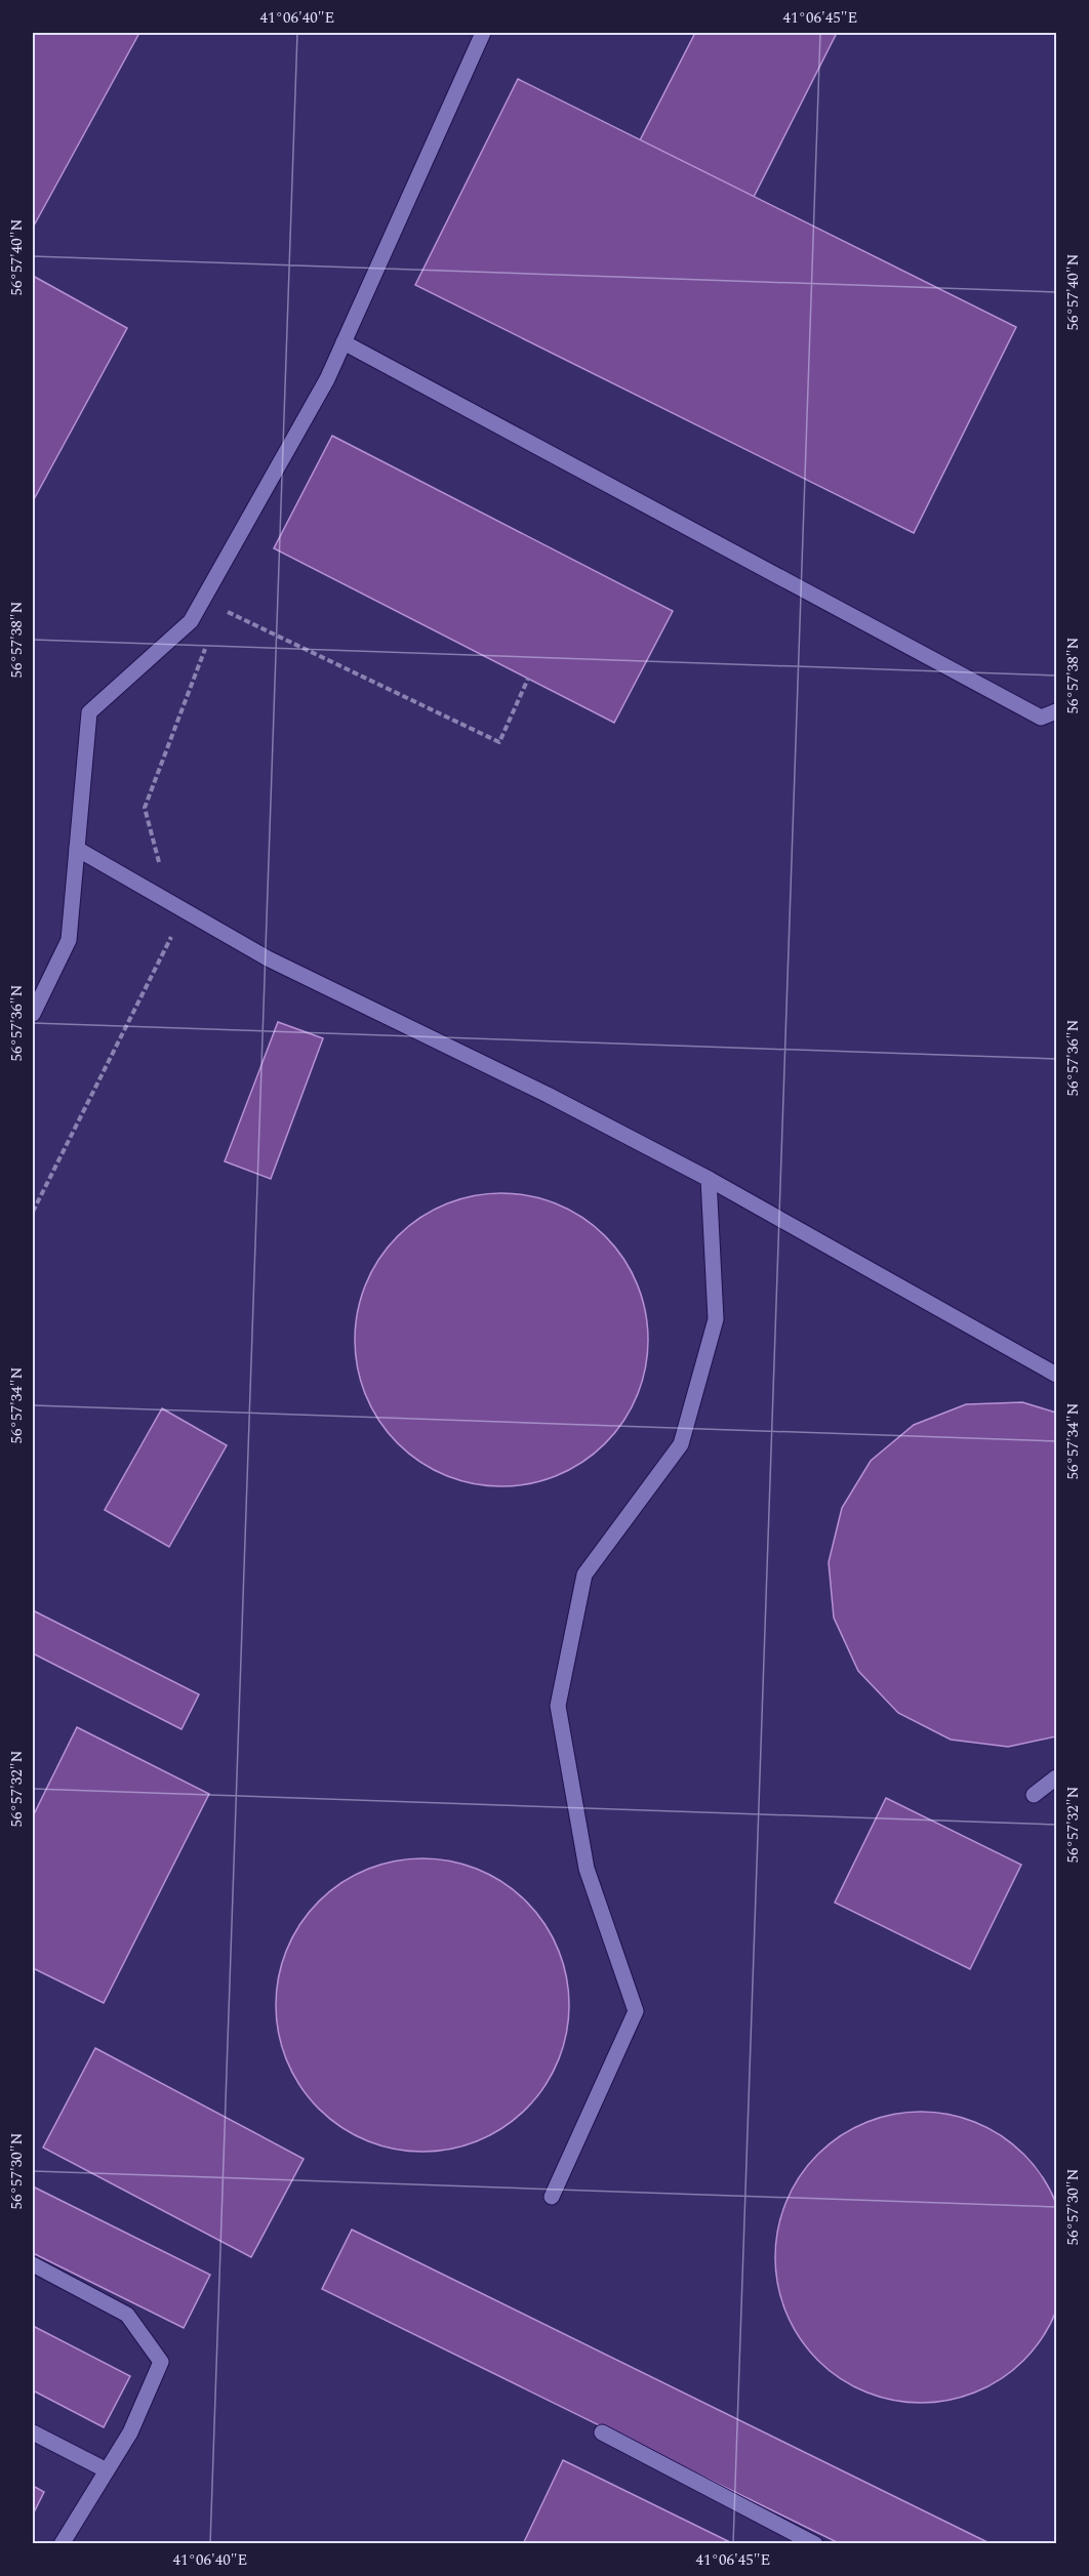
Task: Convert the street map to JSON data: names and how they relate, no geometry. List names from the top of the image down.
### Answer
{
  "coordinates": [
    "41°06'40\"E",
    "41°06'45\"E",
    "56°57'40\"N",
    "56°57'38\"N",
    "56°57'36\"N",
    "56°57'34\"N",
    "56°57'32\"N",
    "56°57'30\"N"
  ]
}
